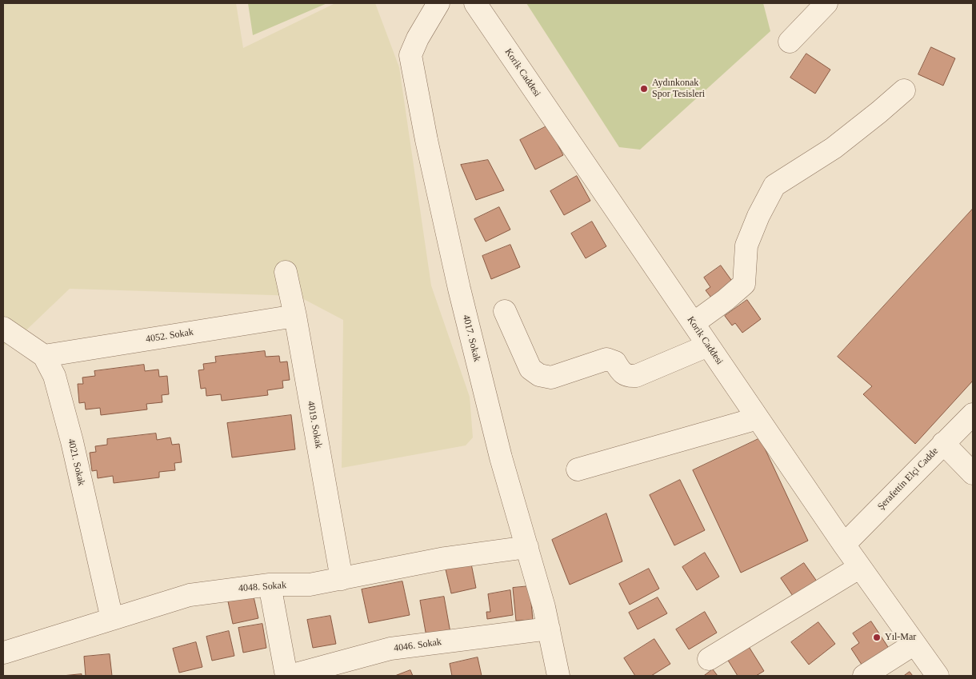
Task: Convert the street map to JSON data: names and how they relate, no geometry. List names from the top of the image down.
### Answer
{
  "streets": {
    "street": [
      "Korik Caddesi",
      "4052. Sokak",
      "4017. Sokak",
      "4019. Sokak",
      "4021. Sokak",
      "Şerafettin Elçi Cadde",
      "4048. Sokak",
      "4046. Sokak"
    ]
  },
  "crossings": [
    ["Korik Caddesi", "Şerafettin Elçi Cadde"],
    ["4052. Sokak", "4019. Sokak"],
    ["4052. Sokak", "4021. Sokak"],
    ["4017. Sokak", "4048. Sokak"],
    ["4017. Sokak", "4046. Sokak"],
    ["4019. Sokak", "4048. Sokak"],
    ["4021. Sokak", "4048. Sokak"]
  ],
  "places": ["Aydınkonak Spor Tesisleri", "Yıl-Mar"]
}
